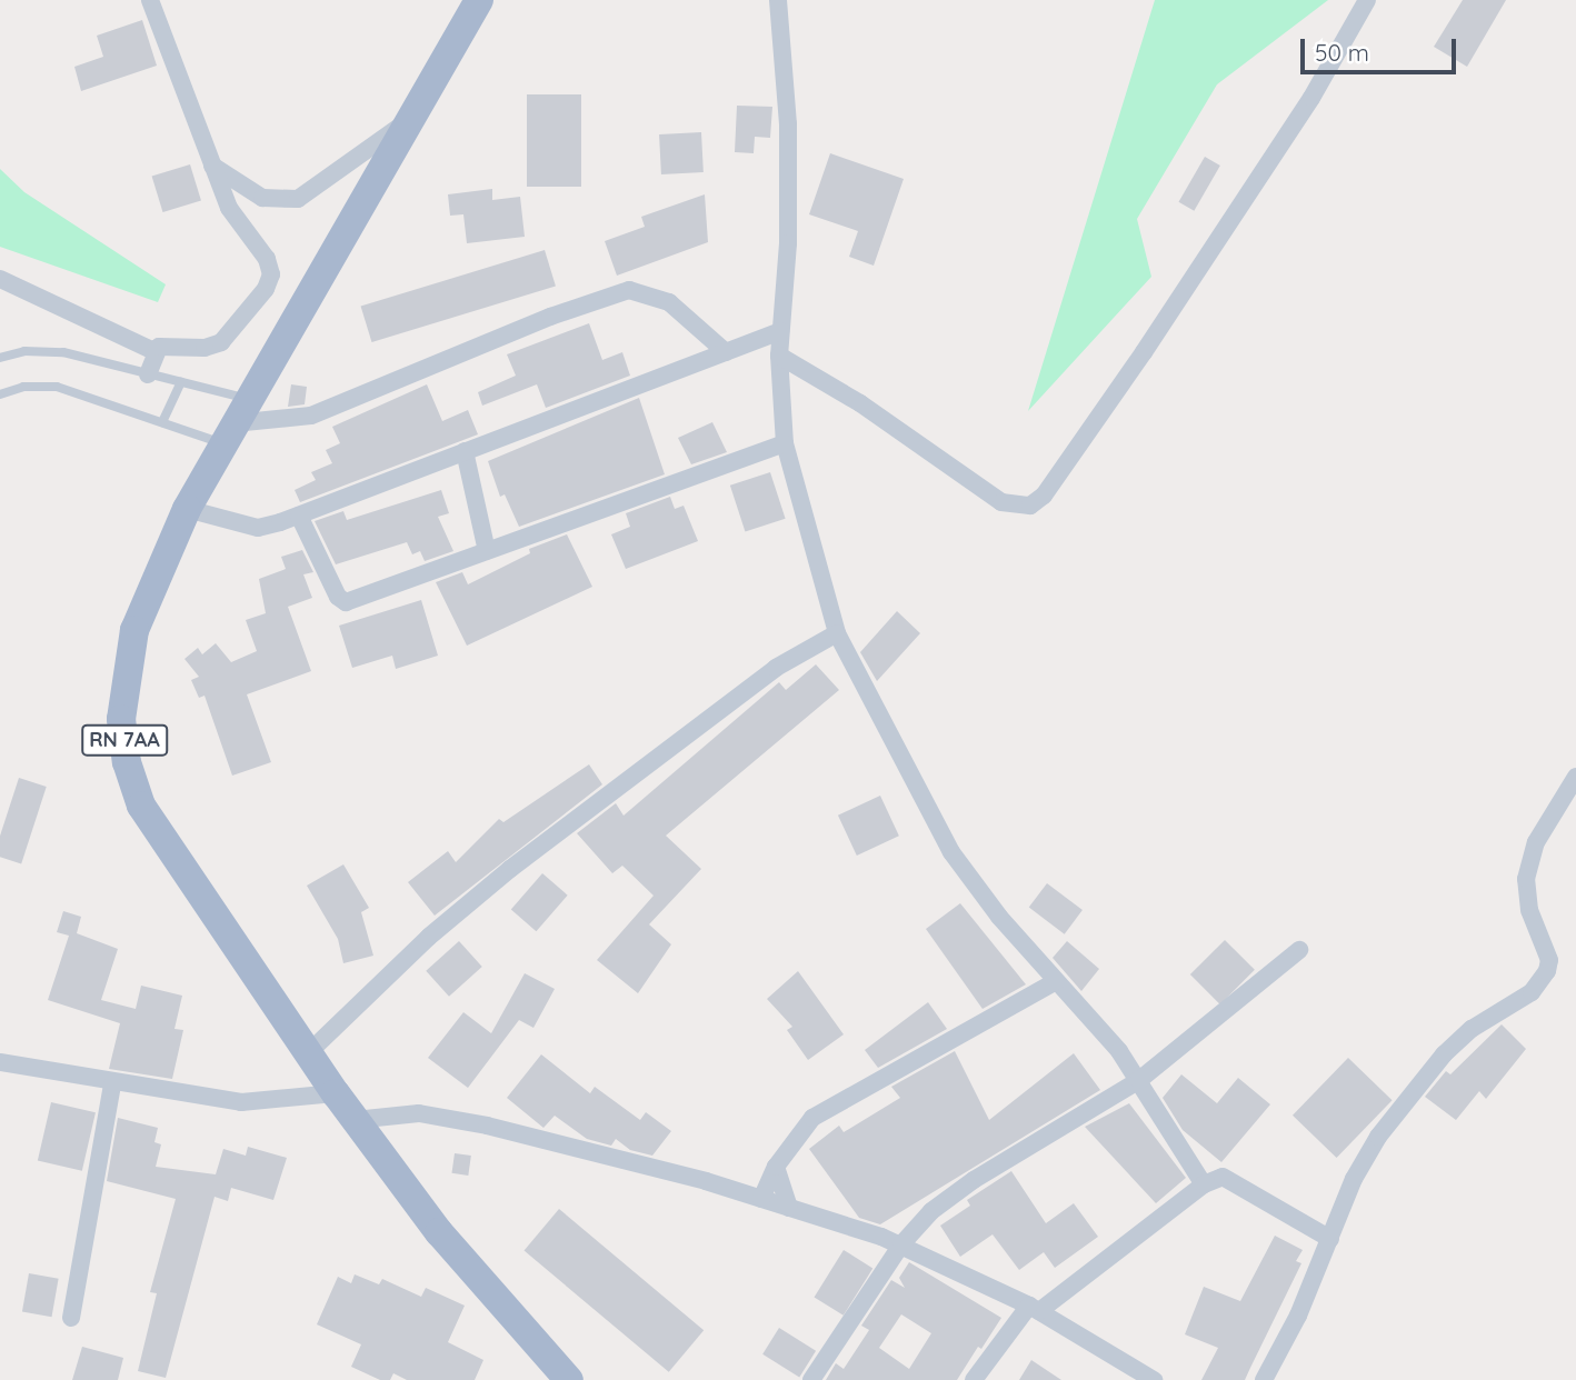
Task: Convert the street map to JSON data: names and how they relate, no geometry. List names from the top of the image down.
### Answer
{
  "streets": {
    "main road": ["RN 7AA"]
  },
  "scale_bar": "50 m"
}
